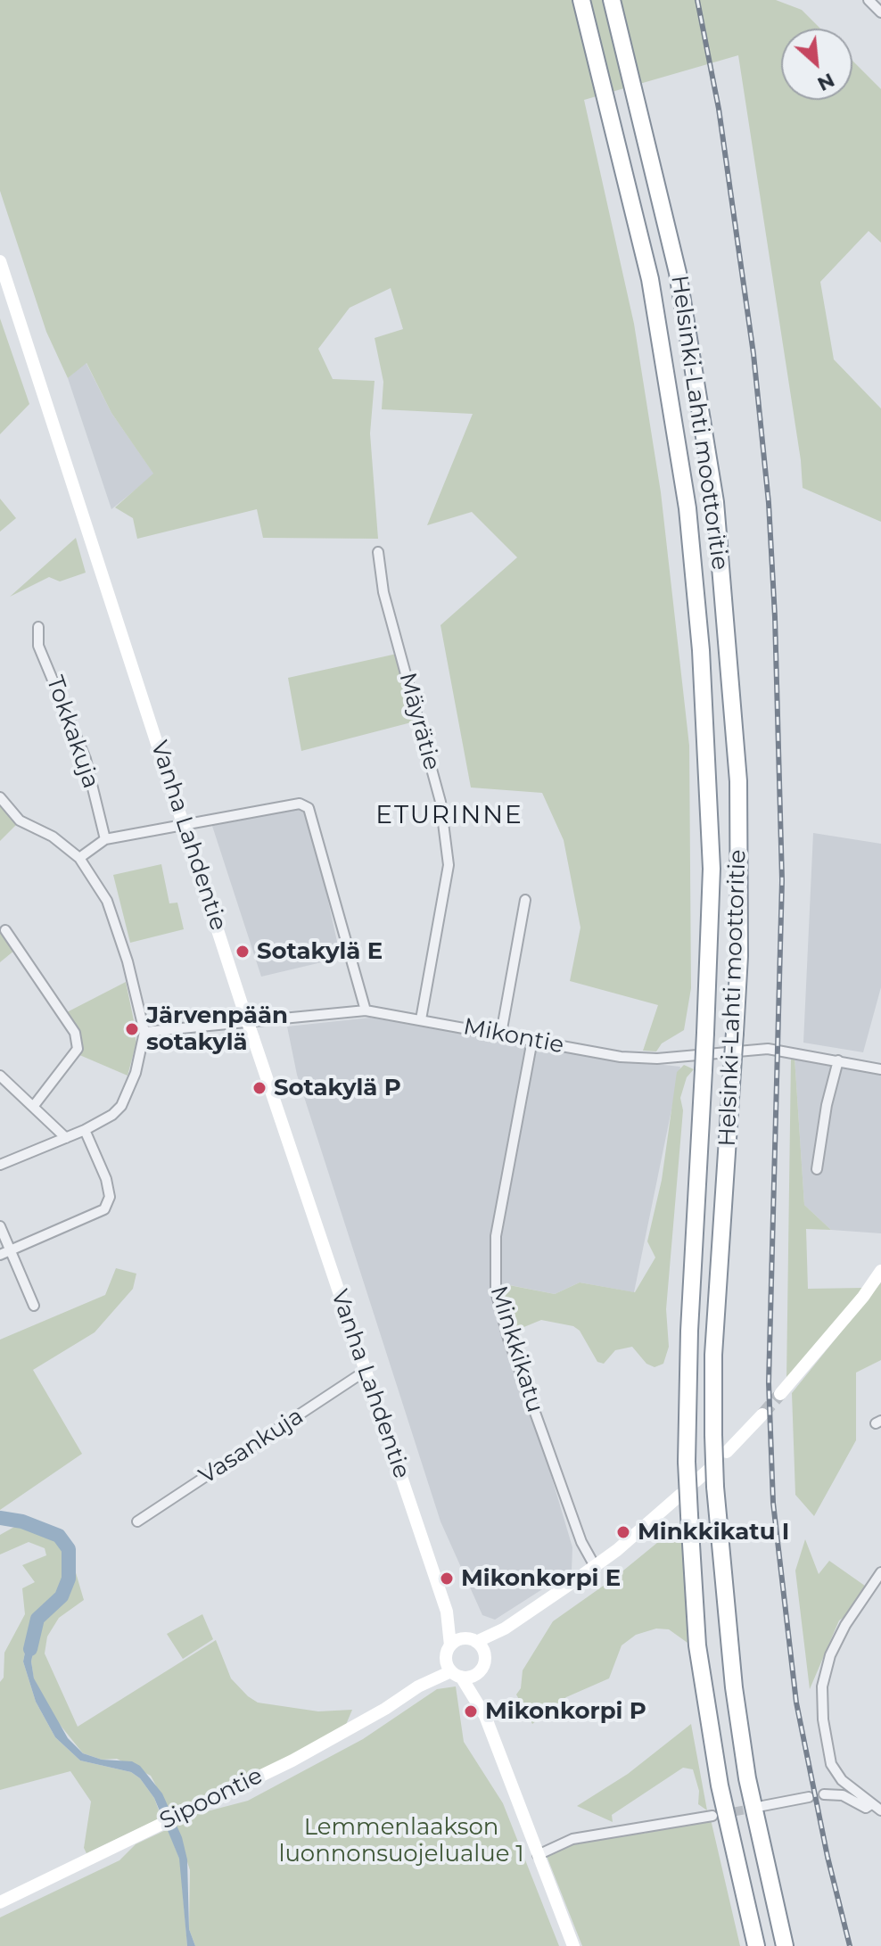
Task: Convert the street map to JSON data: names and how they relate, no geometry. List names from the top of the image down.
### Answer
{
  "streets": {
    "highway": ["Helsinki-Lahti moottoritie"],
    "main road": ["Vanha Lahdentie", "Sipoontie"],
    "street": [
      "Mäyrätie",
      "Tokkakuja",
      "Mikontie",
      "Minkkikatu",
      "Vasankuja"
    ]
  },
  "crossings": [
    ["Mäyrätie", "Mikontie"],
    ["Vanha Lahdentie", "Vasankuja"],
    ["Vanha Lahdentie", "Sipoontie"],
    ["Mikontie", "Minkkikatu"]
  ],
  "districts": ["ETURINNE"],
  "parks": ["Lemmenlaakson luonnonsuojelualue 1"],
  "places": [
    "Sotakylä E",
    "Järvenpään sotakylä",
    "Sotakylä P",
    "Minkkikatu I",
    "Mikonkorpi E",
    "Mikonkorpi P"
  ],
  "north": "bottom right"
}
